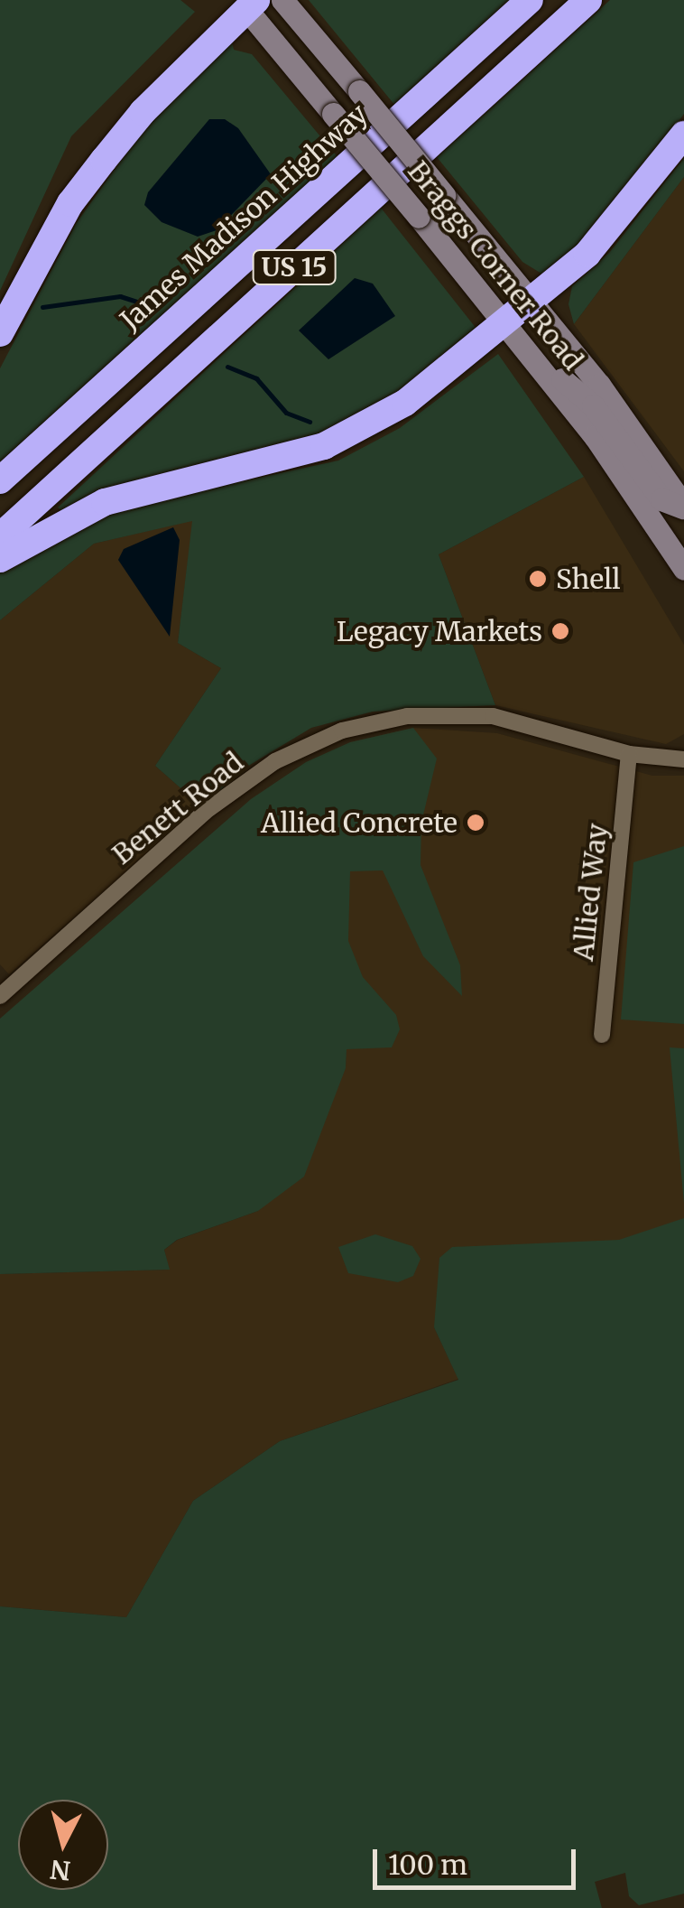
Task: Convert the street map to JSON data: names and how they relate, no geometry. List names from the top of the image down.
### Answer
{
  "streets": {
    "highway": ["James Madison Highway", "US 15"],
    "main road": ["Braggs Corner Road"],
    "street": ["Benett Road", "Allied Way"]
  },
  "crossings": [
    ["Benett Road", "Allied Way"]
  ],
  "places": ["Shell", "Legacy Markets", "Allied Concrete"],
  "scale_bar": "100 m",
  "north": "bottom"
}
